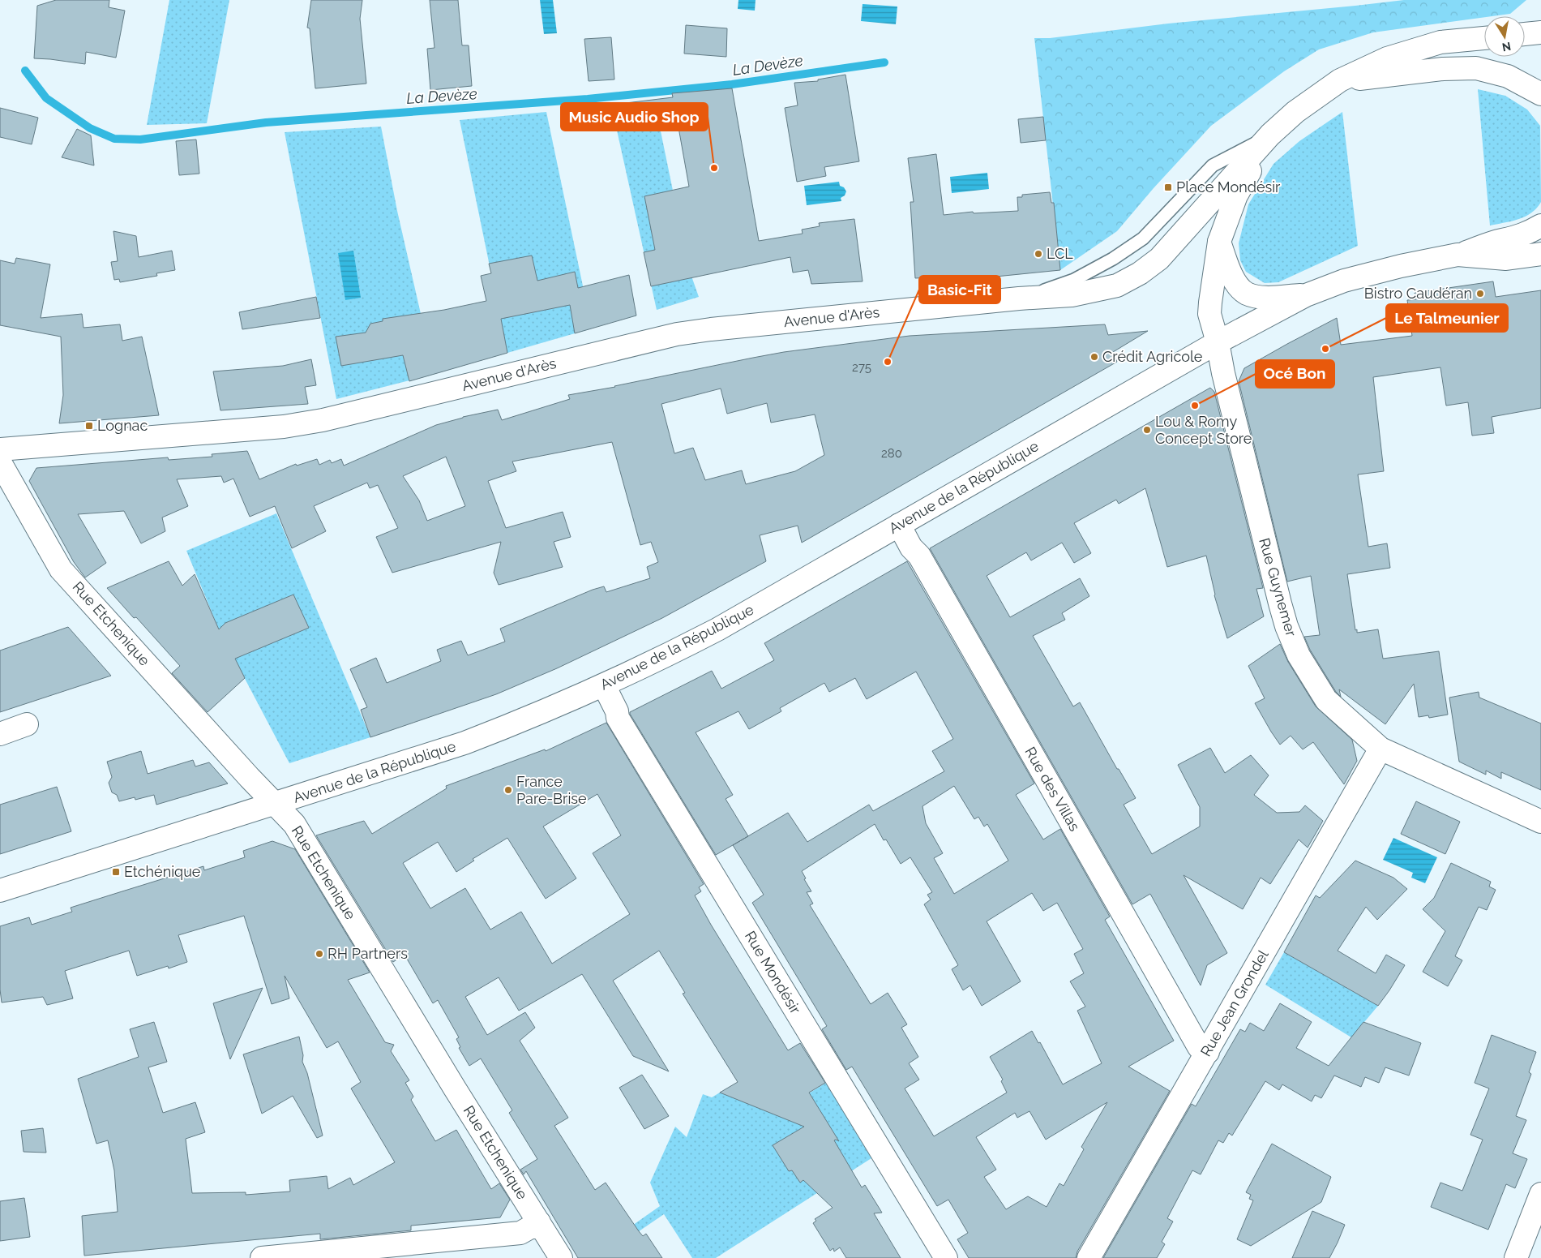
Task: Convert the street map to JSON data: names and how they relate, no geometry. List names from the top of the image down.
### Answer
{
  "streets": {
    "street": [
      "Avenue d'Arès",
      "Avenue de la République",
      "Rue Guynemer",
      "Rue Etchenique",
      "Rue des Villas",
      "Rue Mondésir",
      "Rue Jean Grondel"
    ]
  },
  "crossings": [
    ["Avenue de la République", "Rue Guynemer"],
    ["Avenue de la République", "Rue Etchenique"],
    ["Avenue de la République", "Rue des Villas"],
    ["Avenue de la République", "Rue Mondésir"],
    ["Rue Guynemer", "Rue Jean Grondel"],
    ["Rue des Villas", "Rue Jean Grondel"]
  ],
  "water": ["La Devèze"],
  "places": {
    "other": [
      "Music Audio Shop",
      "LCL",
      "Bistro Caudéran",
      "Le Talmeunier",
      "Crédit Agricole",
      "Basic-Fit",
      "Océ Bon",
      "Lou & Romy Concept Store",
      "France Pare-Brise",
      "RH Partners"
    ],
    "transit": ["Place Mondésir", "Lognac", "Etchénique"]
  },
  "house_numbers": ["275", "280"],
  "north": "bottom"
}
